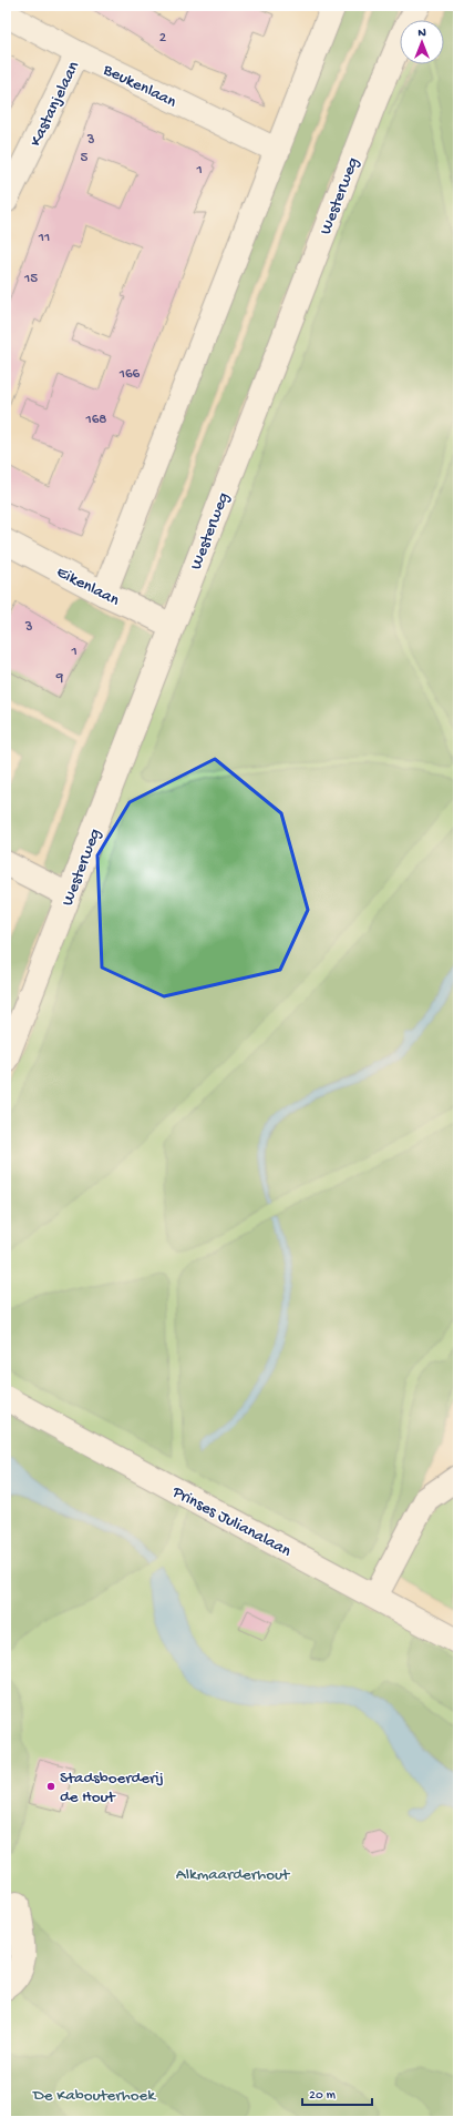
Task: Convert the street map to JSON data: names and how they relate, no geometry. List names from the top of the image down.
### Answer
{
  "streets": {
    "street": [
      "Beukenlaan",
      "Kastanjelaan",
      "Westerweg",
      "Eikenlaan",
      "Prinses Julianalaan"
    ]
  },
  "crossings": [
    ["Beukenlaan", "Kastanjelaan"],
    ["Westerweg", "Eikenlaan"]
  ],
  "parks": ["Alkmaarderhout", "De Kabouterhoek"],
  "places": ["Stadsboerderij de Hout"],
  "house_numbers": [
    "2",
    "3",
    "5",
    "1",
    "11",
    "15",
    "166",
    "168",
    "3",
    "1",
    "9"
  ],
  "scale_bar": "20 m",
  "north": "top"
}
